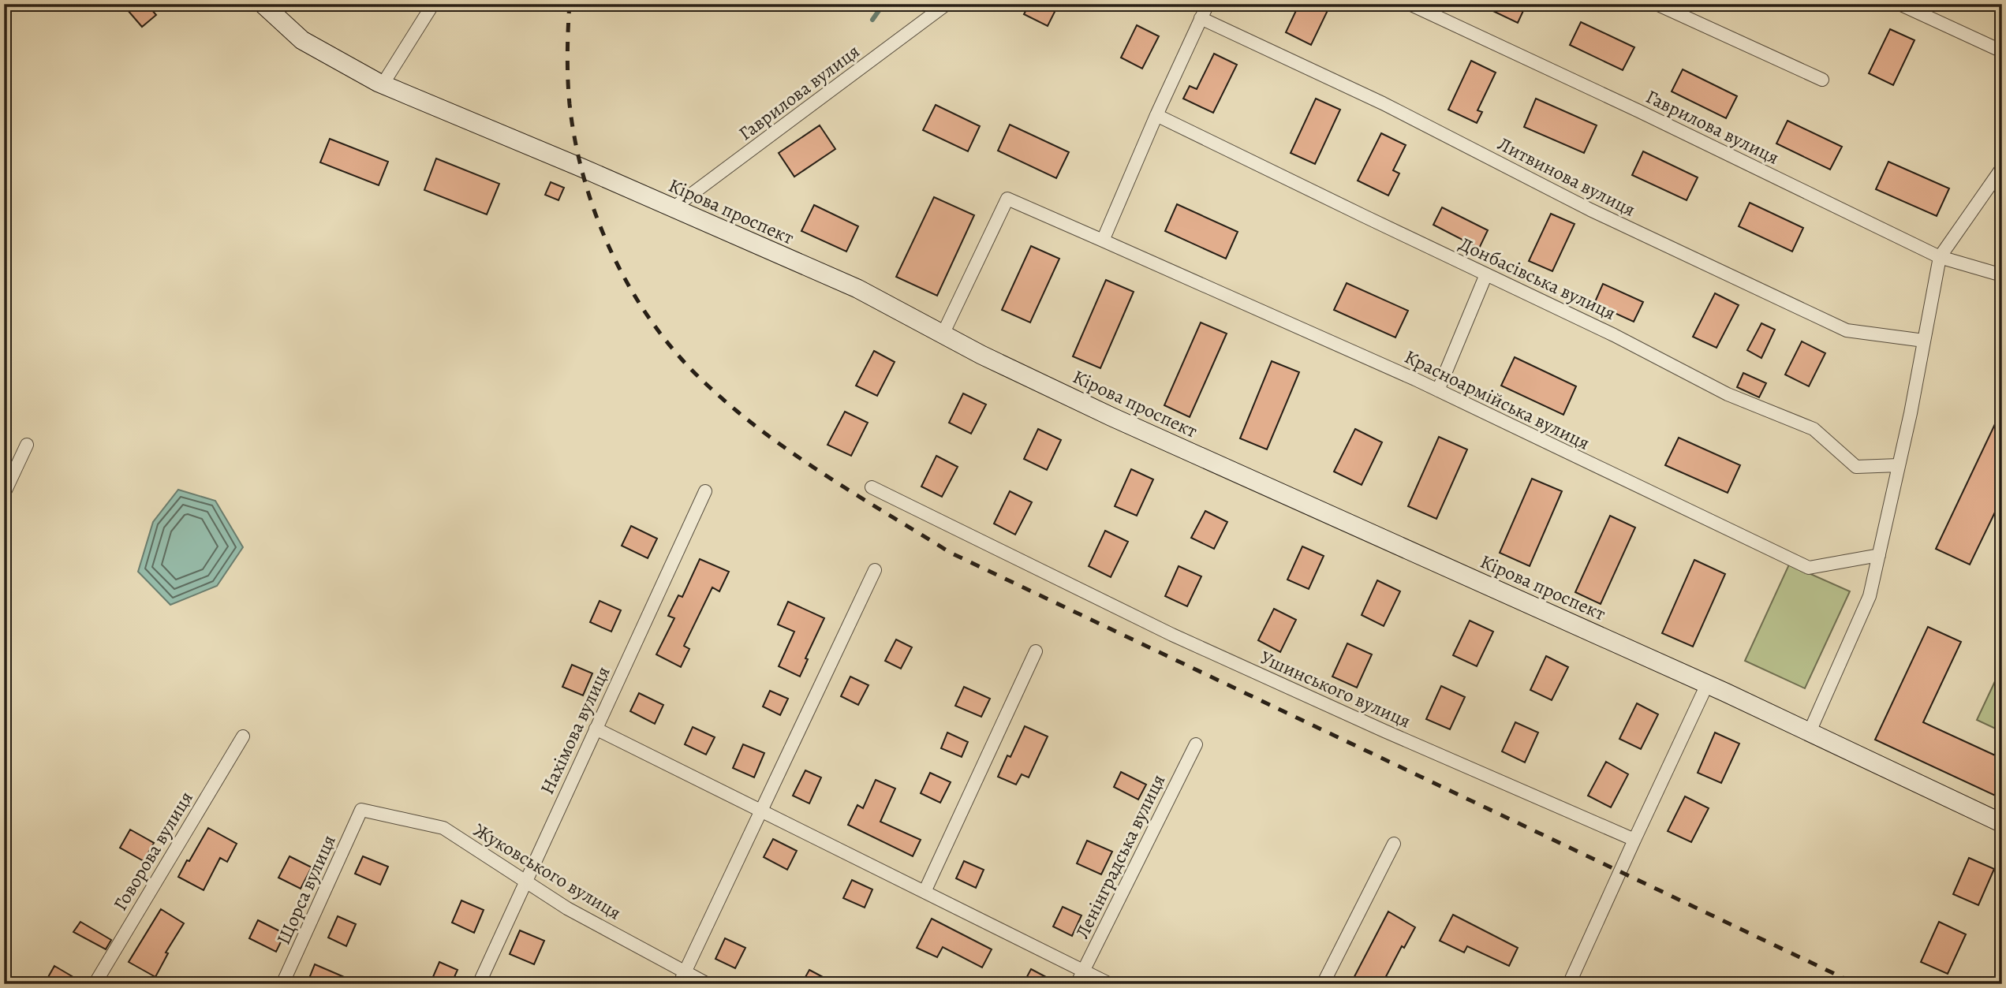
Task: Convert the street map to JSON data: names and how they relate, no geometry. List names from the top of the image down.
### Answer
{
  "streets": {
    "street": [
      "Гаврилова вулиця",
      "Литвинова вулиця",
      "Кірова проспект",
      "Донбасівська вулиця",
      "Красноармійська вулиця",
      "Ушинського вулиця",
      "Нахімова вулиця",
      "Говорова вулиця",
      "Ленінградська вулиця",
      "Жуковського вулиця",
      "Щорса вулиця"
    ]
  },
  "crossings": [
    ["Гаврилова вулиця", "Кірова проспект"],
    ["Кірова проспект", "Красноармійська вулиця"],
    ["Нахімова вулиця", "Жуковського вулиця"],
    ["Жуковського вулиця", "Щорса вулиця"]
  ]
}
